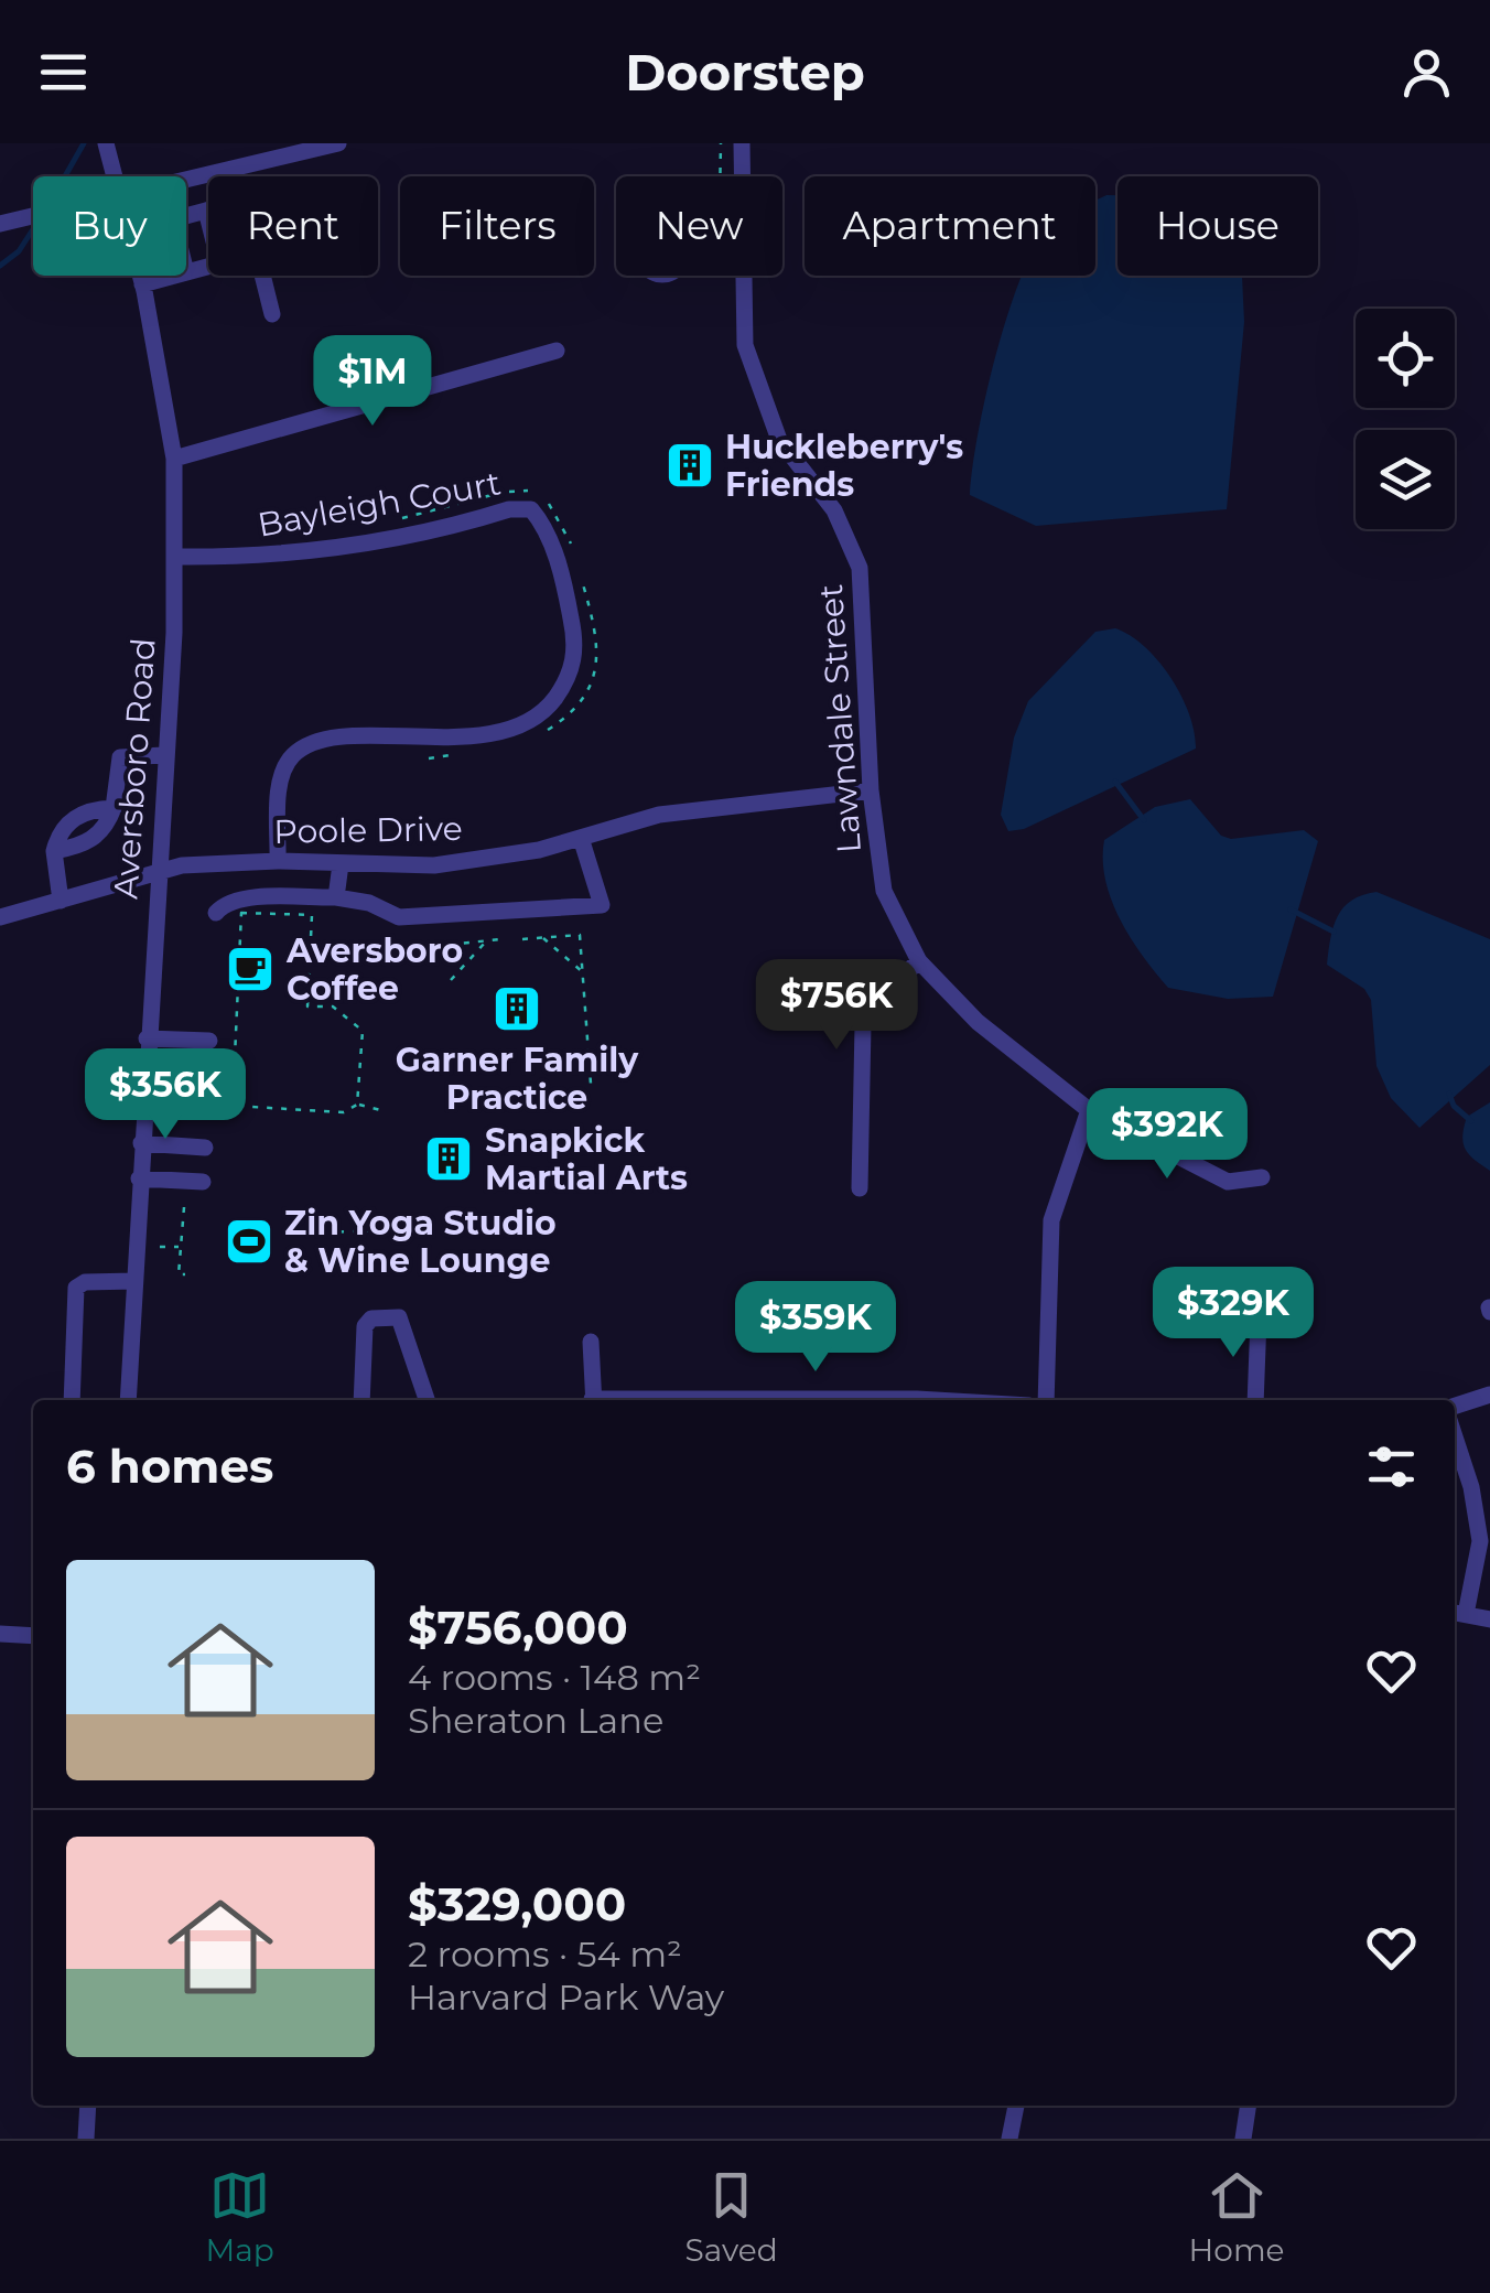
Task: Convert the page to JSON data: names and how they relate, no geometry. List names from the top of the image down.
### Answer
{
  "streets": {
    "street": [
      "Bayleigh Court",
      "Lawndale Street",
      "Aversboro Road",
      "Poole Drive"
    ]
  },
  "crossings": [
    ["Bayleigh Court", "Aversboro Road"],
    ["Bayleigh Court", "Poole Drive"],
    ["Lawndale Street", "Poole Drive"],
    ["Aversboro Road", "Poole Drive"]
  ],
  "places": {
    "building": ["Huckleberry's Friends", "Garner Family Practice", "Snapkick Martial Arts"],
    "cafe": ["Aversboro Coffee"],
    "sports": ["Zin Yoga Studio & Wine Lounge"]
  },
  "page": {
    "header": "Doorstep",
    "chip": [
      "Buy",
      "Rent",
      "Filters",
      "New",
      "Apartment",
      "House"
    ],
    "price": [
      "$1M",
      "$756K",
      "$356K",
      "$392K",
      "$329K",
      "$359K"
    ],
    "heading": "6 homes",
    "list": [
      {
        "name": "$756,000",
        "note": "4 rooms · 148 m² · Sheraton Lane"
      },
      {
        "name": "$329,000",
        "note": "2 rooms · 54 m² · Harvard Park Way"
      }
    ],
    "tabs": ["Map", "Saved", "Home"]
  }
}
